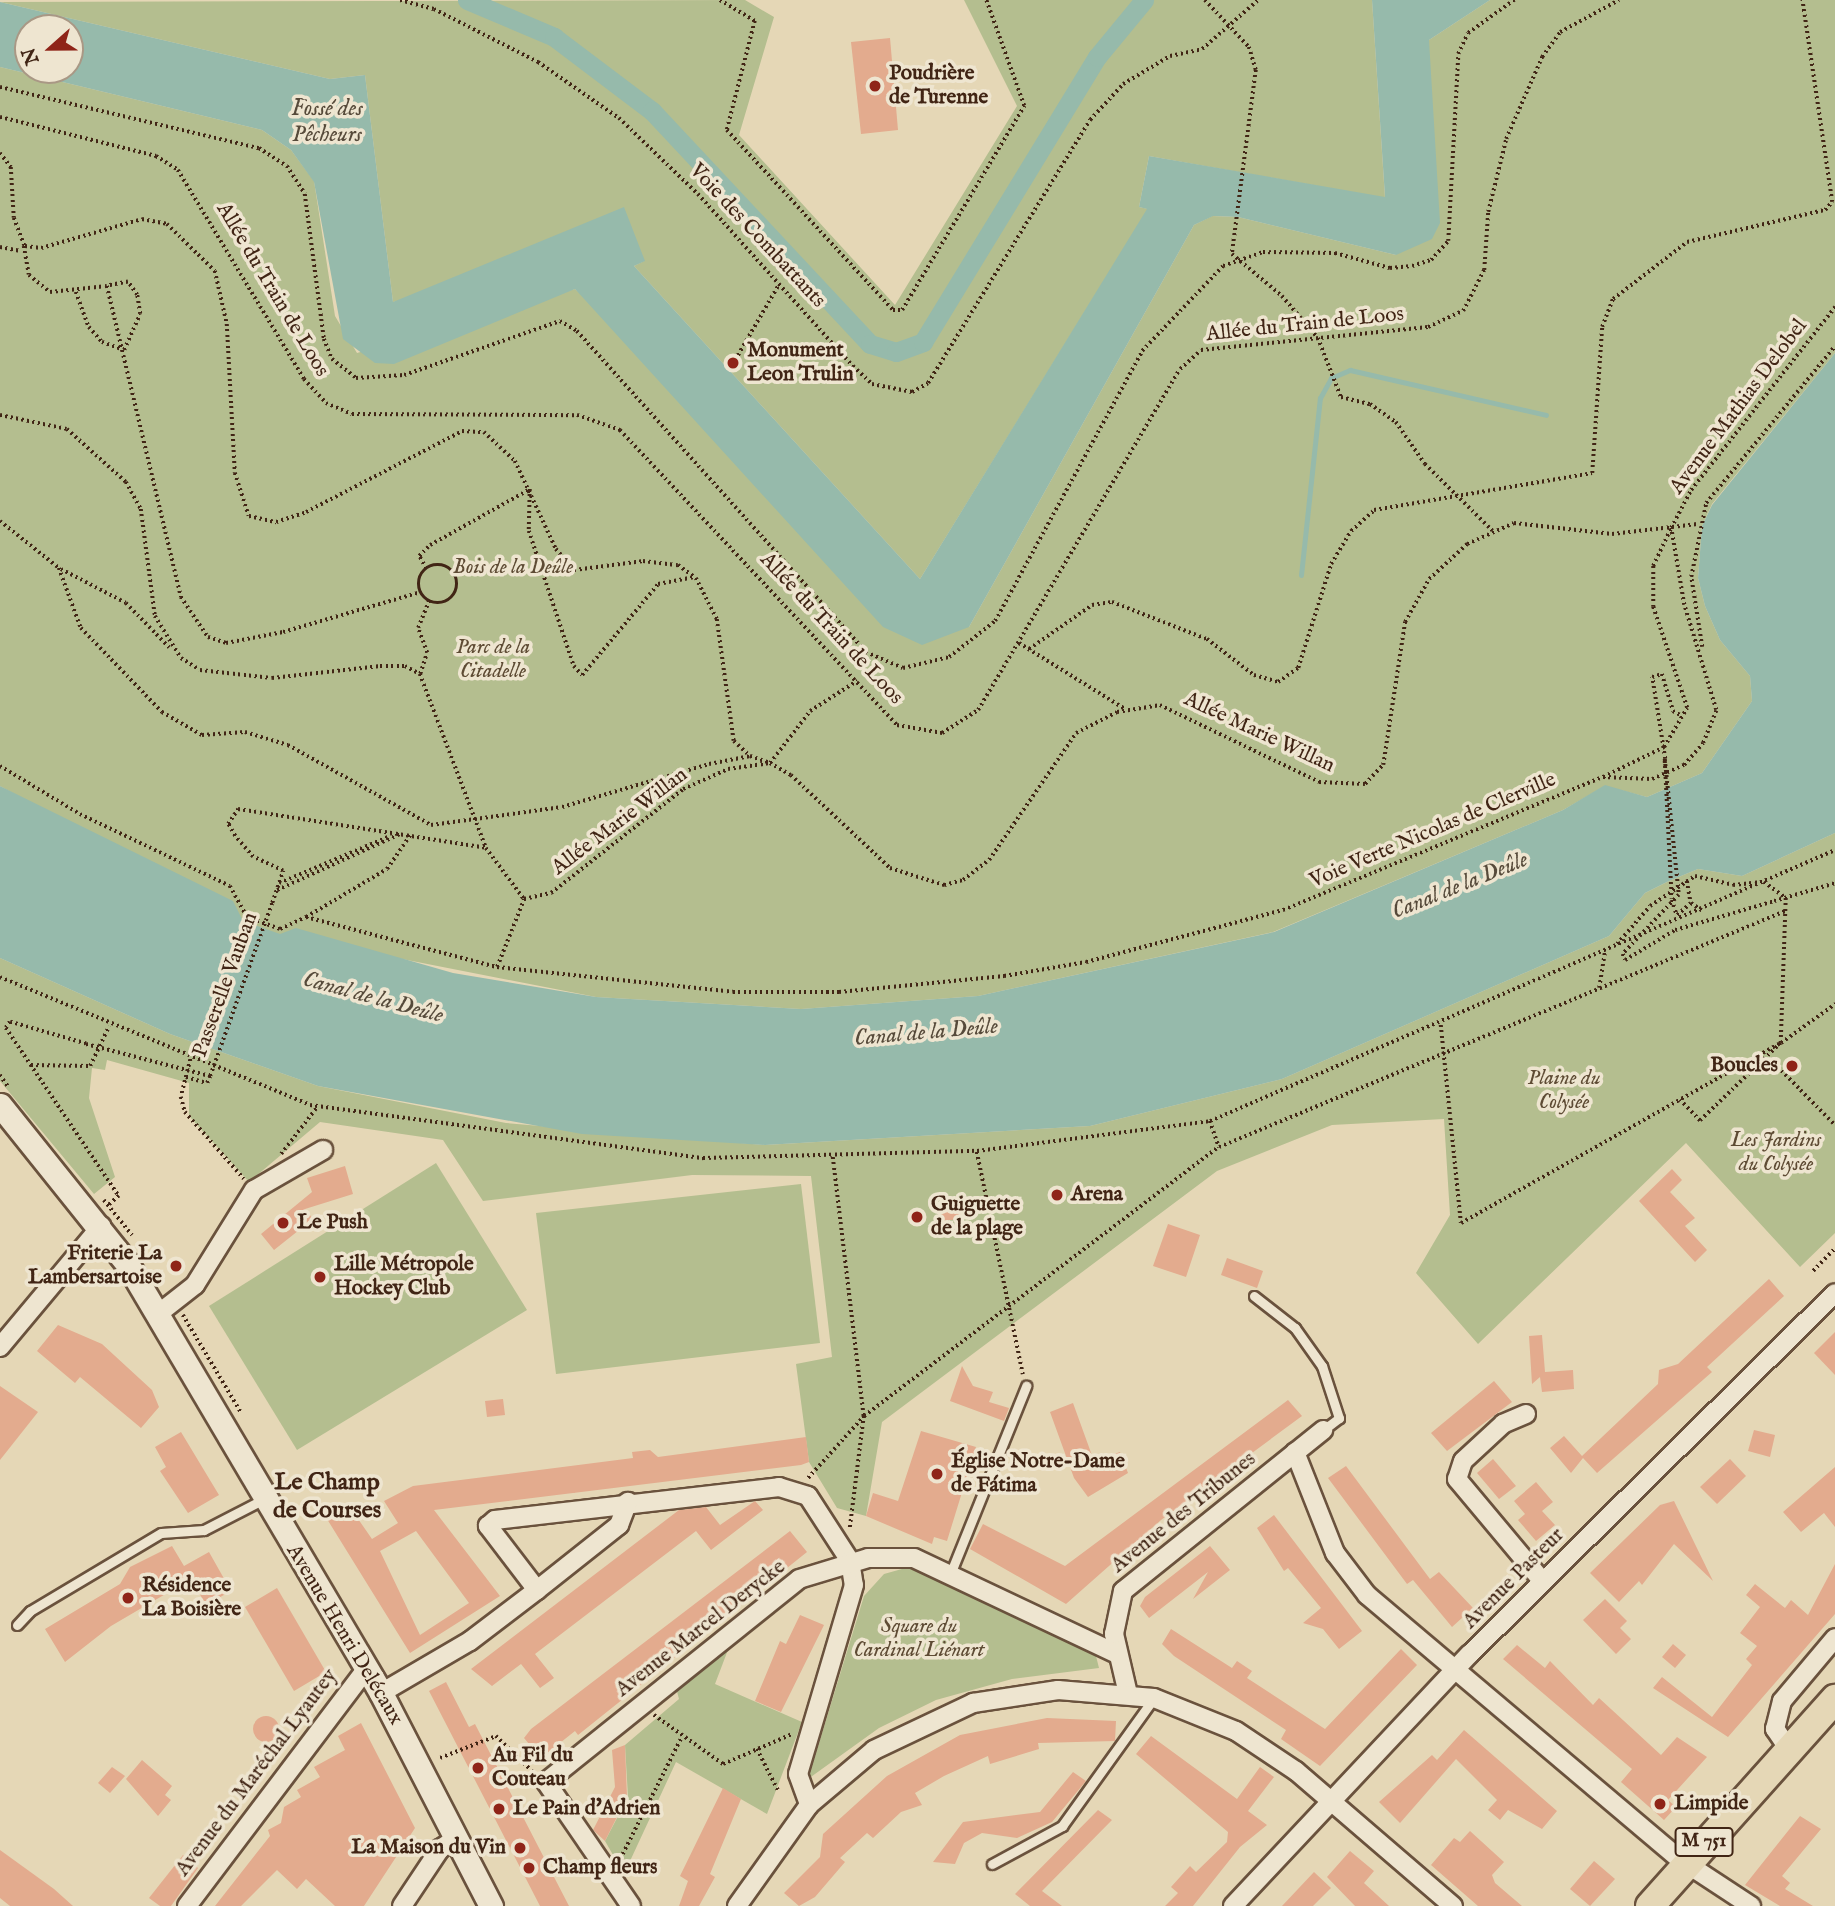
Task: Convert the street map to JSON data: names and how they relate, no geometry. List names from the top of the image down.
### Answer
{
  "streets": {
    "main road": ["M 751"],
    "street": [
      "Avenue des Tribunes",
      "Avenue Pasteur",
      "Avenue Marcel Derycke",
      "Avenue Henri Delécaux",
      "Avenue du Maréchal Lyautey"
    ],
    "path": [
      "Voie des Combattants",
      "Allée du Train de Loos",
      "Avenue Mathias Delobel",
      "Allée Marie Willan",
      "Voie Verte Nicolas de Clerville",
      "Passerelle Vauban"
    ]
  },
  "crossings": [
    ["Avenue Mathias Delobel", "Allée Marie Willan"],
    ["Avenue Mathias Delobel", "Voie Verte Nicolas de Clerville"],
    ["Allée Marie Willan", "Voie Verte Nicolas de Clerville"],
    ["Avenue des Tribunes", "Avenue Marcel Derycke"],
    ["Avenue Henri Delécaux", "Avenue du Maréchal Lyautey"]
  ],
  "districts": ["Le Champ de Courses"],
  "water": ["Fossé des Pêcheurs", "Canal de la Deûle"],
  "parks": [
    "Bois de la Deûle",
    "Parc de la Citadelle",
    "Plaine du Colysée",
    "Les Jardins du Colysée",
    "Square du Cardinal Liénart"
  ],
  "places": [
    "Poudrière de Turenne",
    "Monument Leon Trulin",
    "Boucles",
    "Arena",
    "Guiguette de la plage",
    "Le Push",
    "Friterie La Lambersartoise",
    "Lille Métropole Hockey Club",
    "Église Notre-Dame de Fátima",
    "Résidence La Boisière",
    "Au Fil du Couteau",
    "Limpide",
    "Le Pain d'Adrien",
    "La Maison du Vin",
    "Champ fleurs"
  ],
  "north": "left"
}
